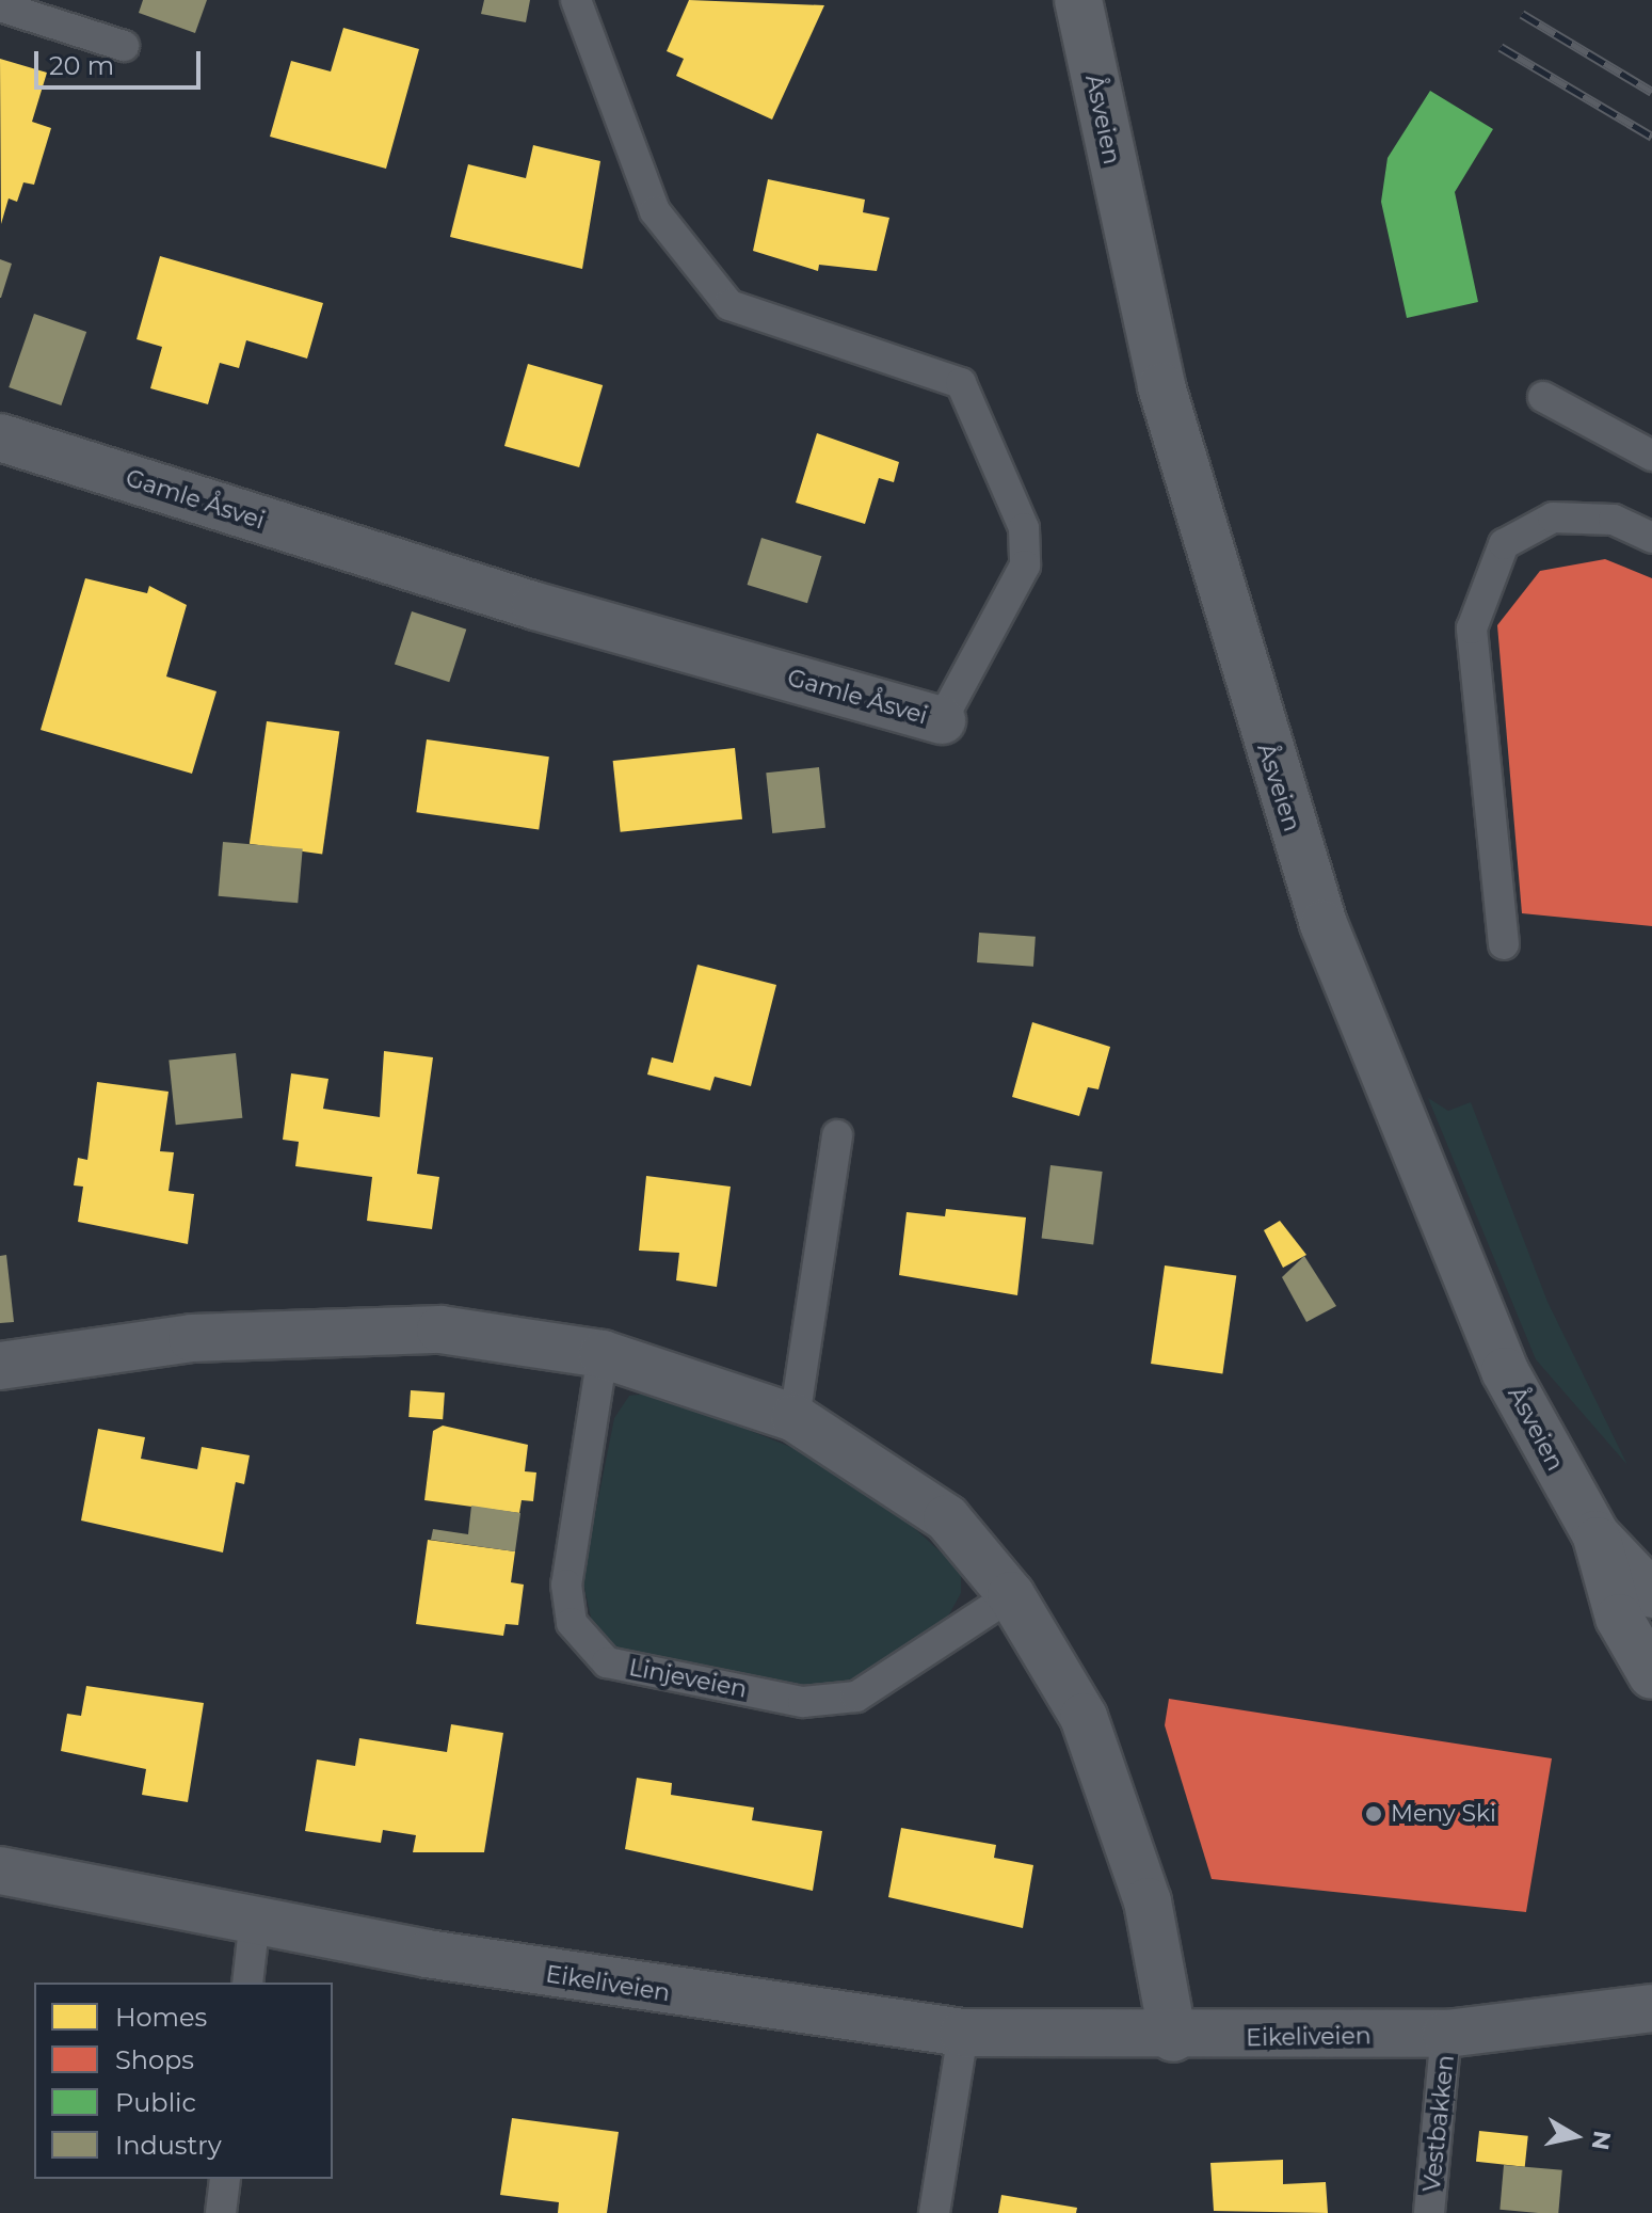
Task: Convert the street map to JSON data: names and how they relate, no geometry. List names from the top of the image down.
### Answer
{
  "streets": {
    "main road": ["Åsveien"],
    "street": ["Gamle Åsvei", "Eikeliveien"],
    "lane": ["Linjeveien", "Vestbakken"]
  },
  "crossings": [
    ["Eikeliveien", "Vestbakken"]
  ],
  "places": ["Meny Ski"],
  "legend": [
    "Homes",
    "Shops",
    "Public",
    "Industry"
  ],
  "scale_bar": "20 m",
  "north": "right"
}
